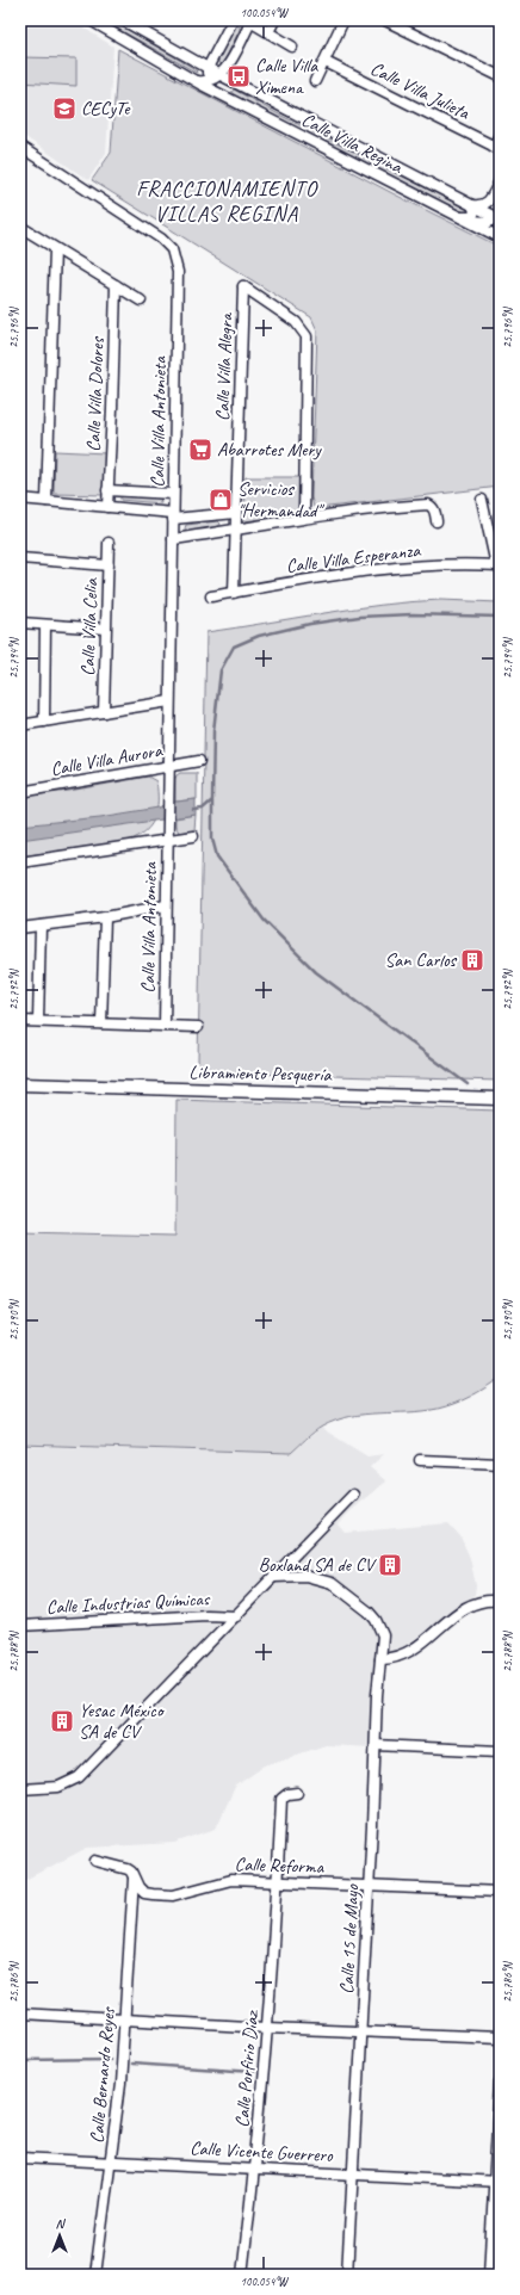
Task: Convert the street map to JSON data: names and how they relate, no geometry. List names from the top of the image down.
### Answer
{
  "streets": {
    "main road": ["Libramiento Pesquería"],
    "street": [
      "Calle Villa Julieta",
      "Calle Villa Regina",
      "Calle Villa Alegra",
      "Calle Villa Dolores",
      "Calle Villa Antonieta",
      "Calle Villa Esperanza",
      "Calle Villa Celia",
      "Calle Villa Aurora",
      "Calle Industrias Químicas",
      "Calle Reforma",
      "Calle 15 de Mayo",
      "Calle Porfirio Díaz",
      "Calle Bernardo Reyes",
      "Calle Vicente Guerrero"
    ]
  },
  "crossings": [
    ["Calle Villa Alegra", "Calle Villa Esperanza"],
    ["Calle Villa Antonieta", "Calle Villa Aurora"],
    ["Calle Reforma", "Calle 15 de Mayo"],
    ["Calle Reforma", "Calle Porfirio Díaz"],
    ["Calle Reforma", "Calle Bernardo Reyes"],
    ["Calle 15 de Mayo", "Calle Vicente Guerrero"],
    ["Calle Porfirio Díaz", "Calle Vicente Guerrero"],
    ["Calle Bernardo Reyes", "Calle Vicente Guerrero"]
  ],
  "districts": ["FRACCIONAMIENTO VILLAS REGINA"],
  "places": {
    "bus stop": ["Calle Villa Ximena"],
    "school or university": ["CECyTe"],
    "supermarket": ["Abarrotes Mery"],
    "shop": ["Servicios \"Hermandad\""],
    "building": ["San Carlos", "Boxland SA de CV", "Yesac México SA de CV"]
  },
  "north": "top",
  "coordinates": [
    "100.054°W",
    "25.796°N",
    "25.794°N",
    "25.792°N",
    "25.790°N",
    "25.788°N",
    "25.786°N"
  ]
}
